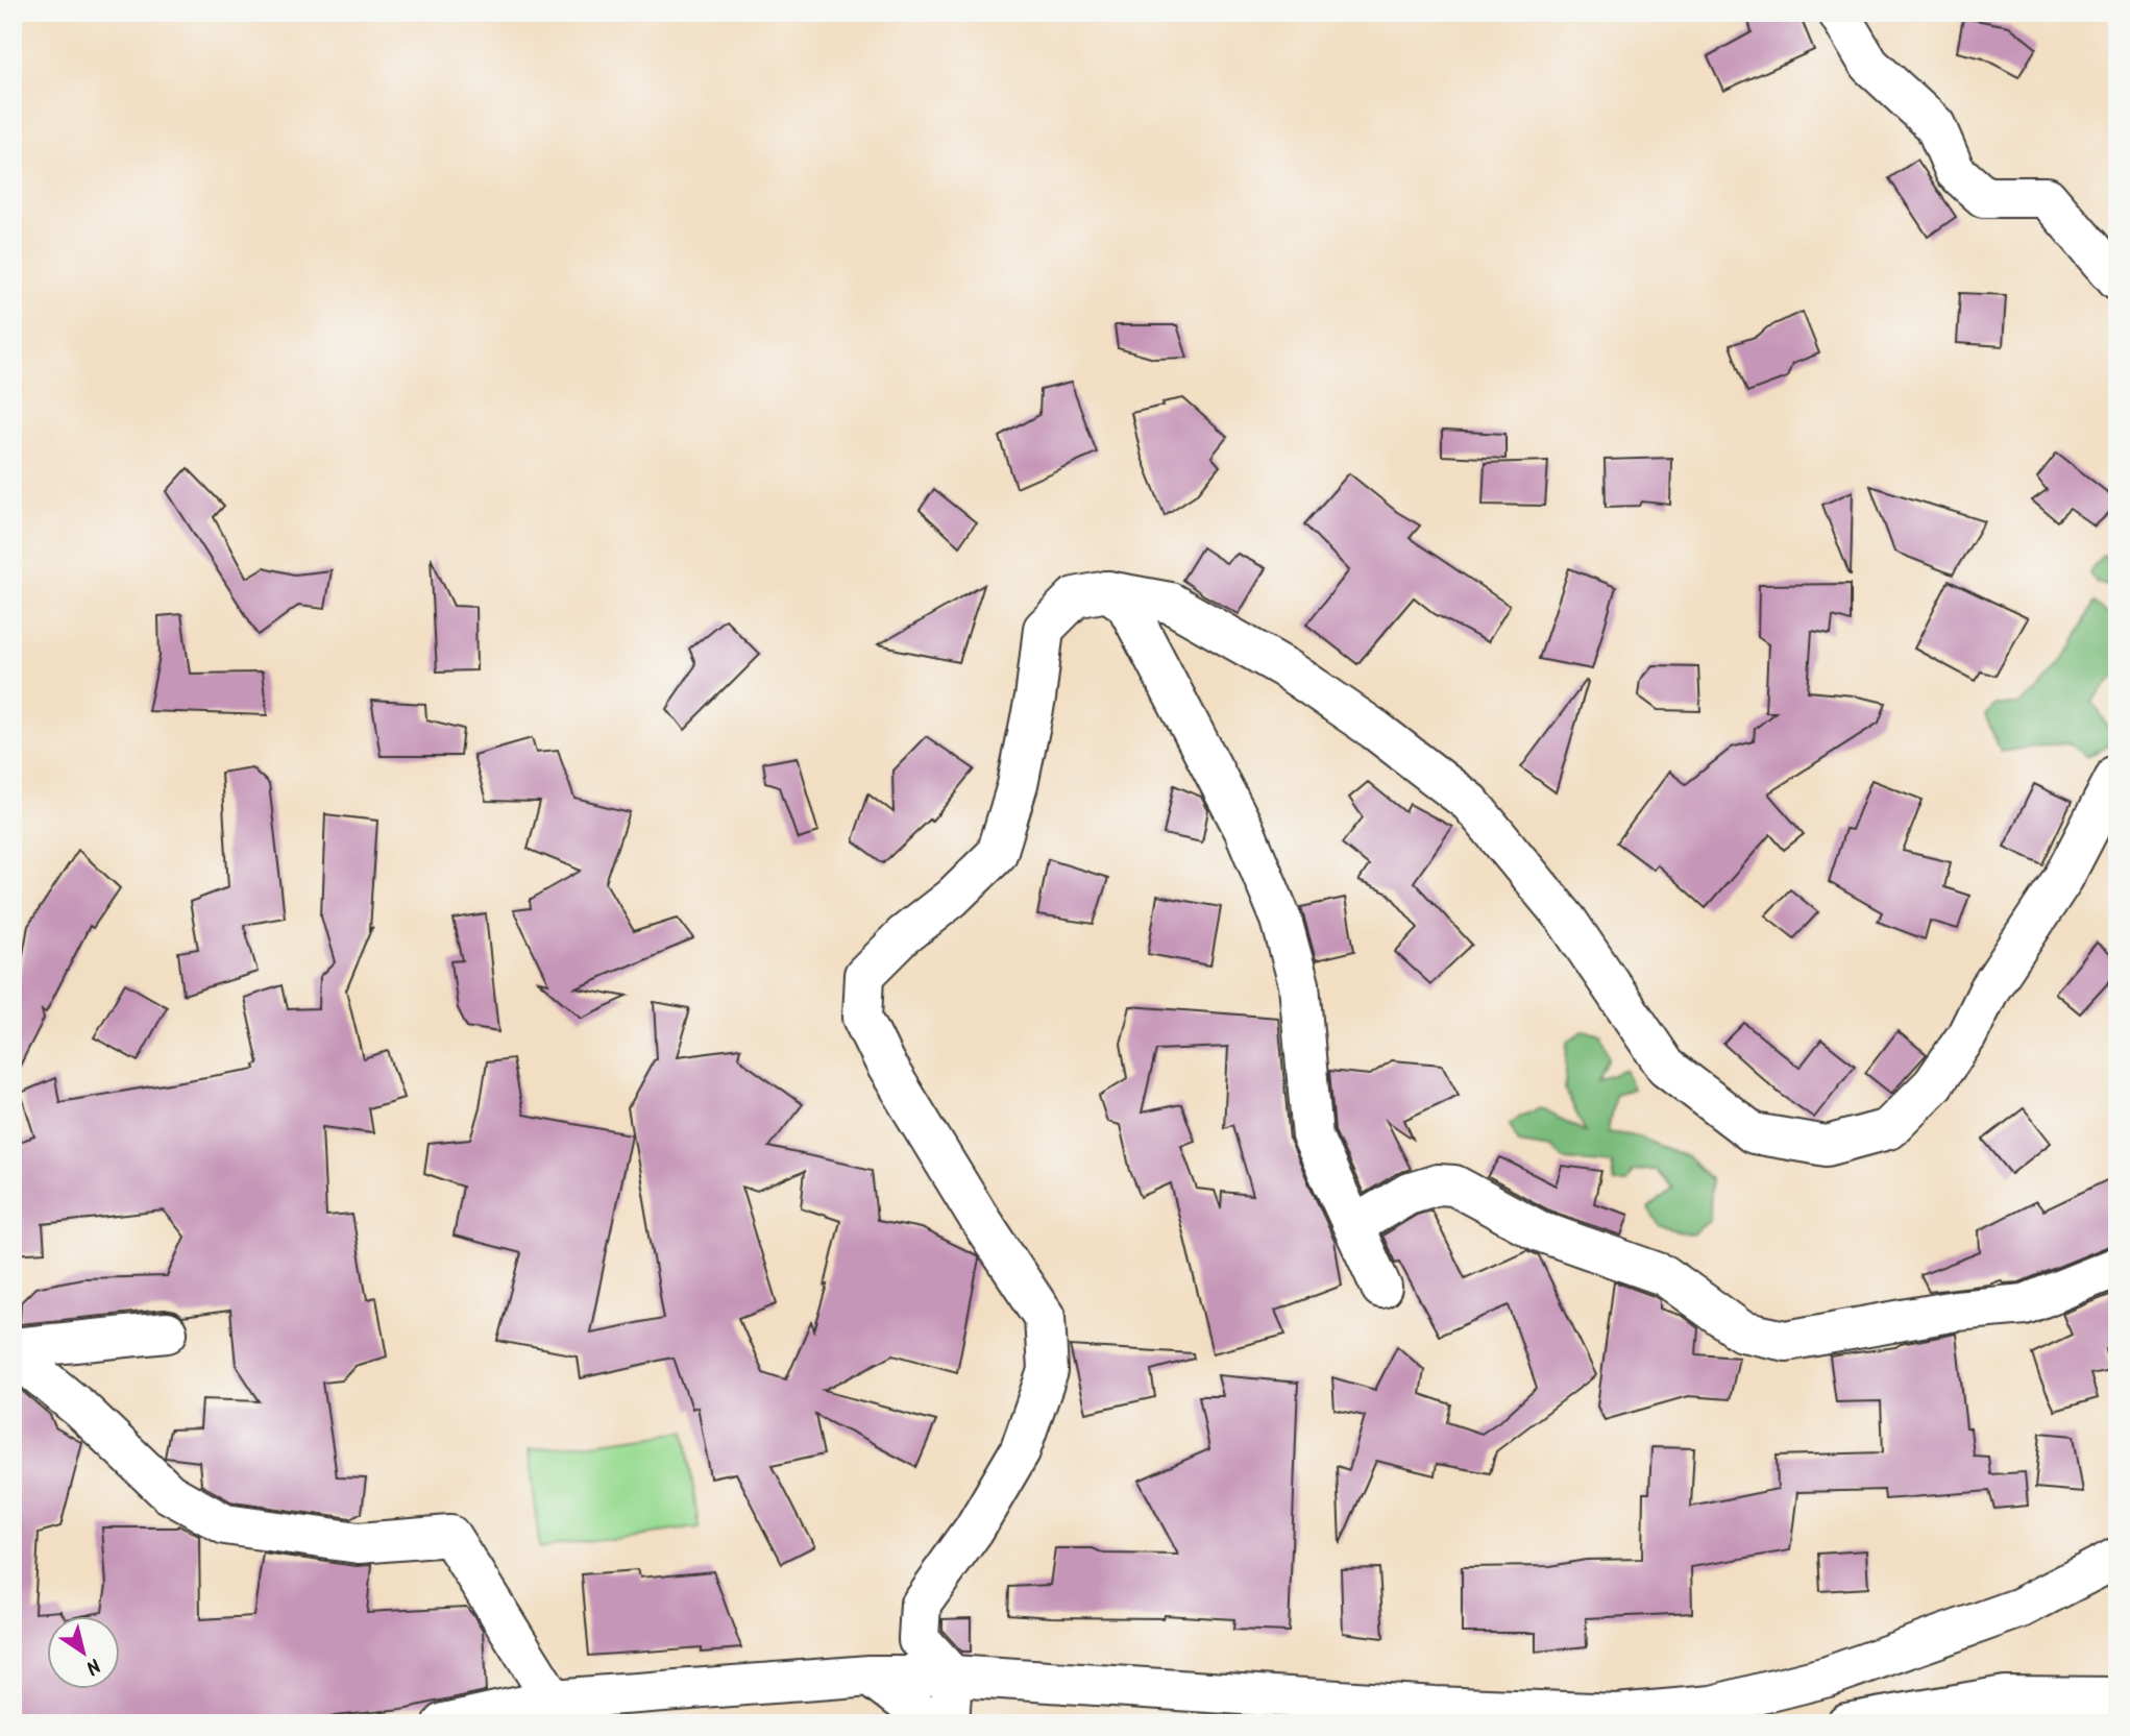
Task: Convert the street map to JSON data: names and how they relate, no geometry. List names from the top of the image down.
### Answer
{
  "north": "bottom right"
}
